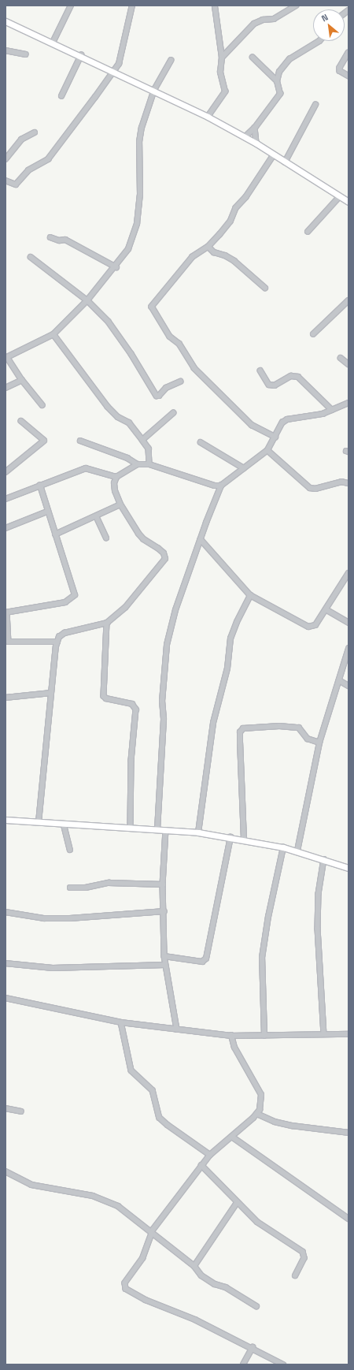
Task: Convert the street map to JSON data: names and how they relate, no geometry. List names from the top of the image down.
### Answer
{
  "north": "top left"
}
